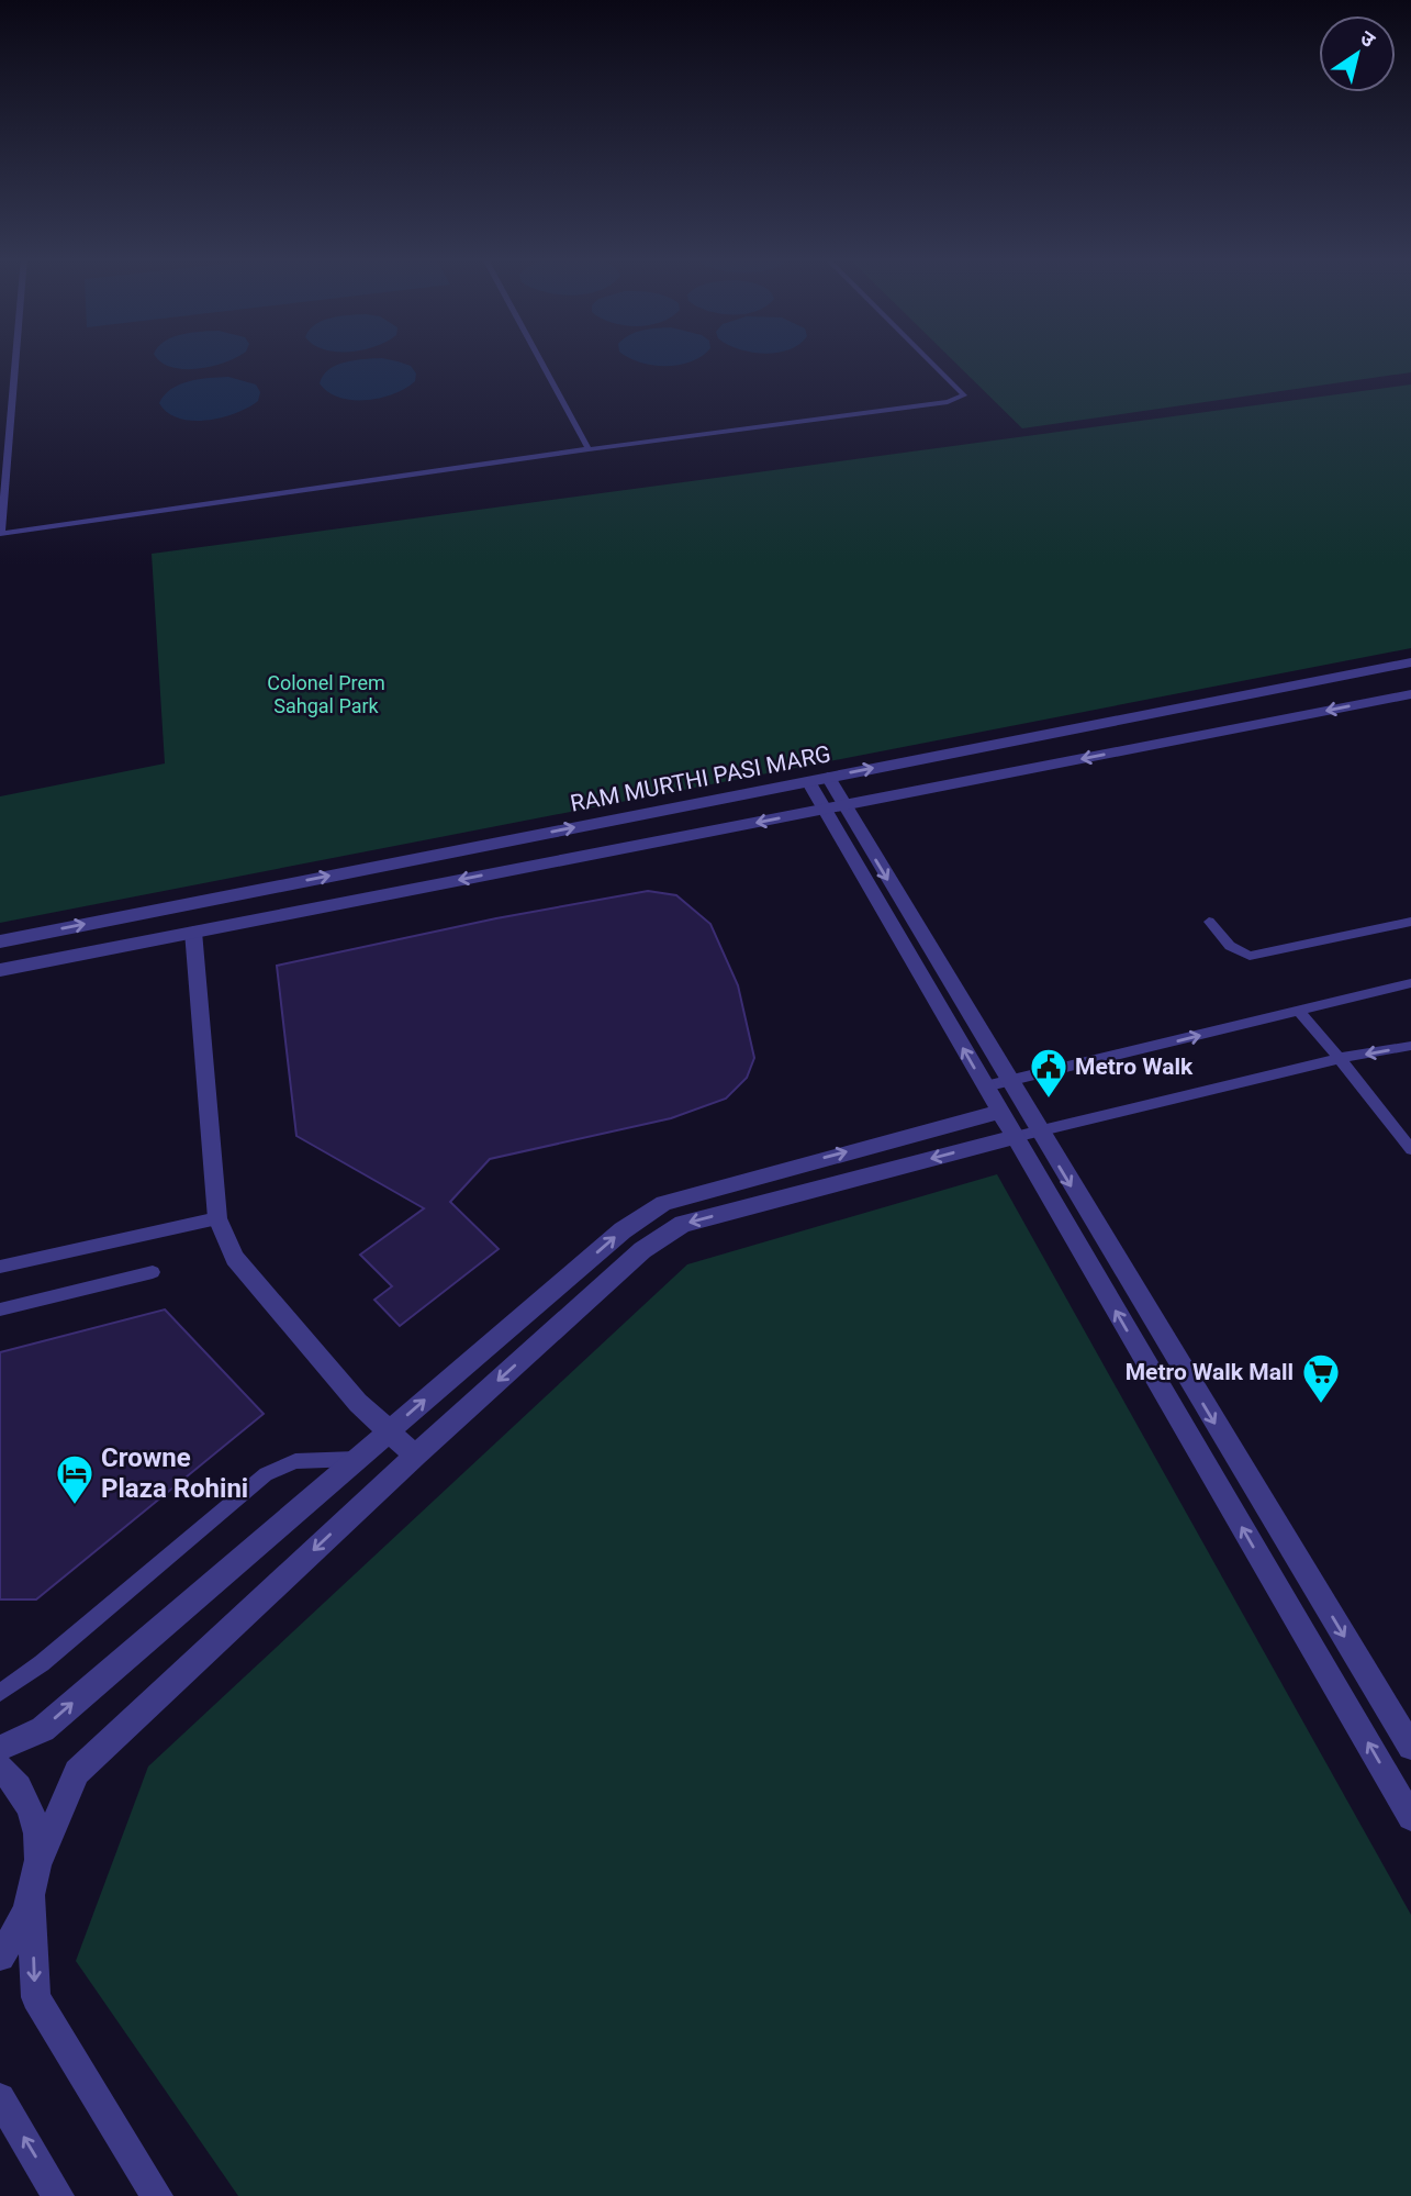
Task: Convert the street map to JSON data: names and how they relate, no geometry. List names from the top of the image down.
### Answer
{
  "streets": {
    "street": ["RAM MURTHI PASI MARG"]
  },
  "parks": ["Colonel Prem Sahgal Park"],
  "places": {
    "public building": ["Metro Walk"],
    "supermarket": ["Metro Walk Mall"],
    "hotel": ["Crowne Plaza Rohini"]
  },
  "north": "top right"
}
